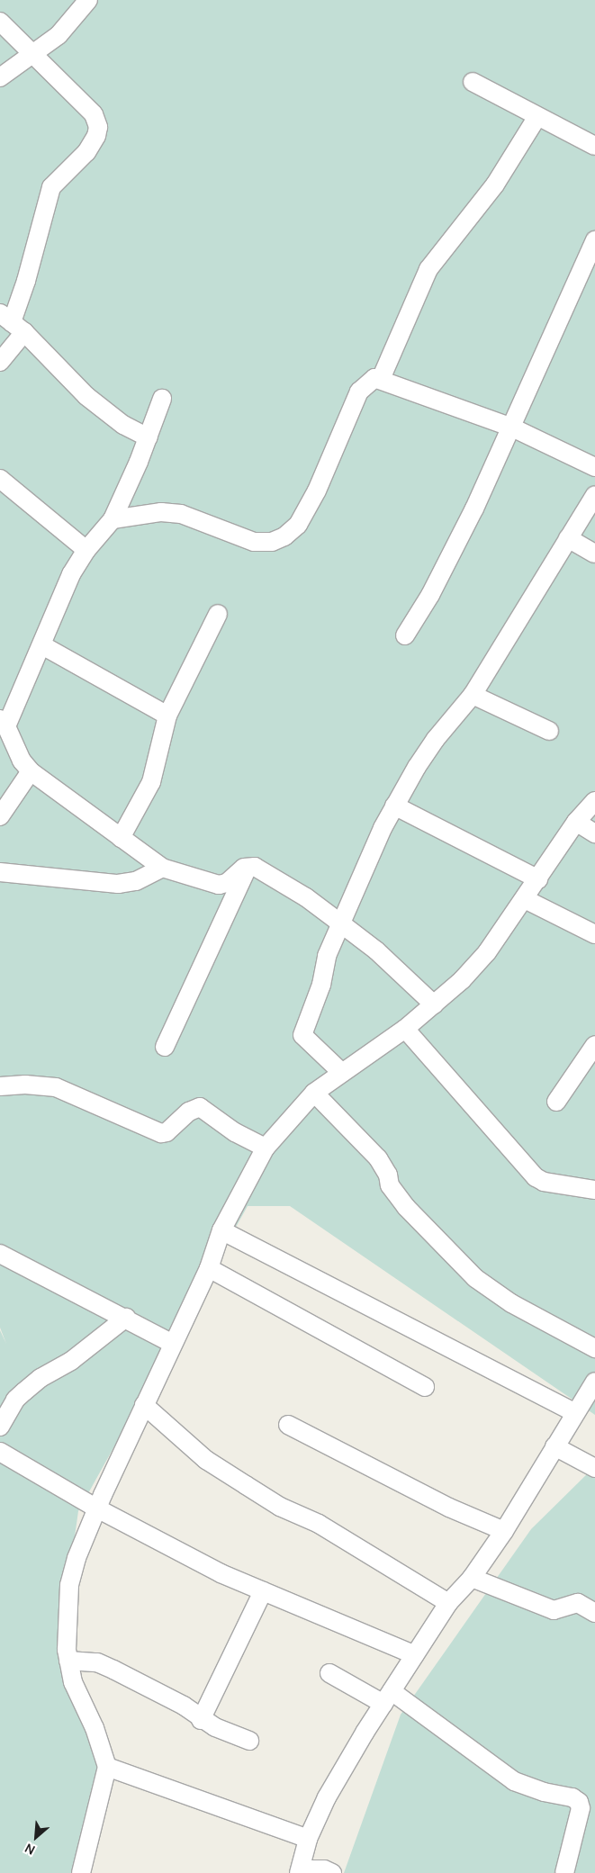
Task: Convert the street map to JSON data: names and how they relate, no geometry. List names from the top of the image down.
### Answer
{
  "north": "bottom left"
}
